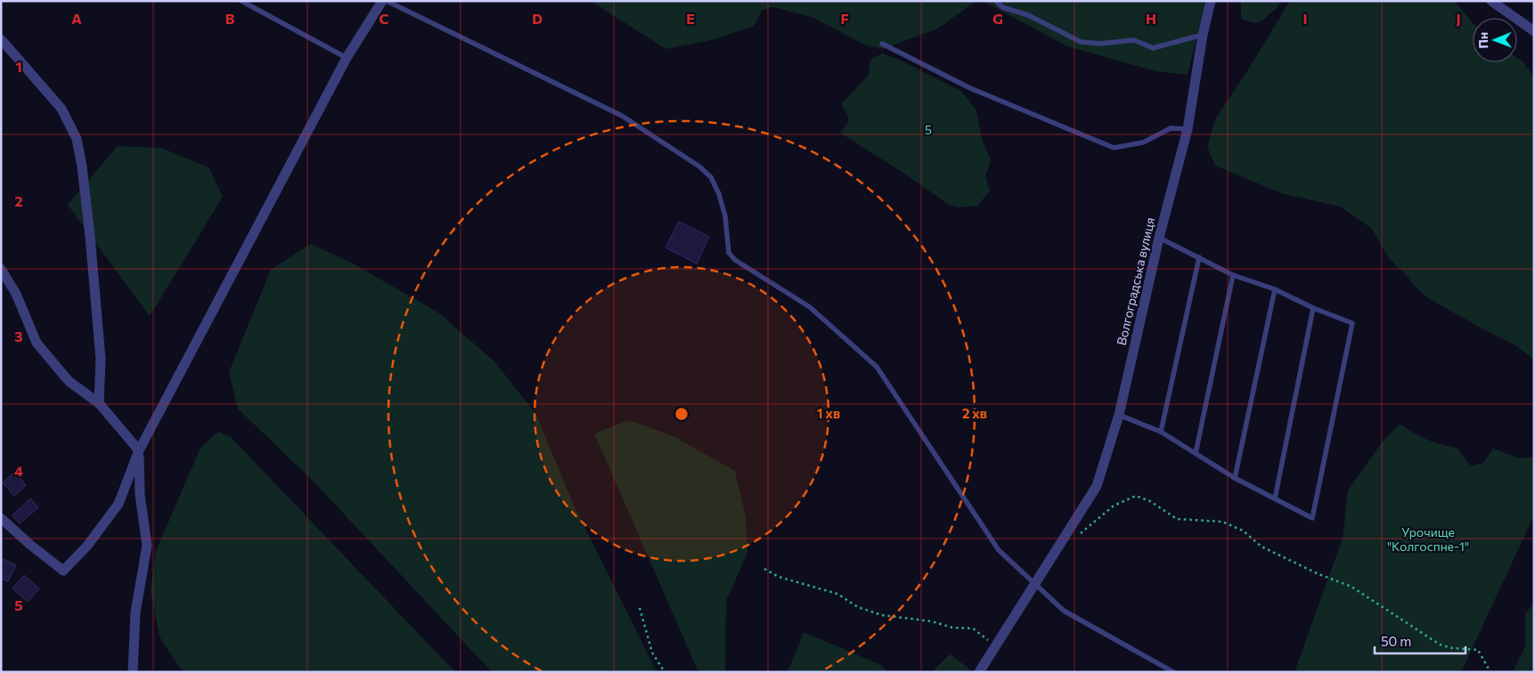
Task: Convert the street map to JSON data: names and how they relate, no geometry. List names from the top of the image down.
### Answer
{
  "streets": {
    "street": ["Волгоградська вулиця"]
  },
  "parks": ["5", "Урочище \"Колгоспне-1\""],
  "scale_bar": "50 m",
  "north": "left",
  "grid": {
    "columns": [
      "A",
      "B",
      "C",
      "D",
      "E",
      "F",
      "G",
      "H",
      "I",
      "J"
    ],
    "rows": [
      "1",
      "2",
      "3",
      "4",
      "5"
    ]
  },
  "rings": ["1 хв", "2 хв"]
}
